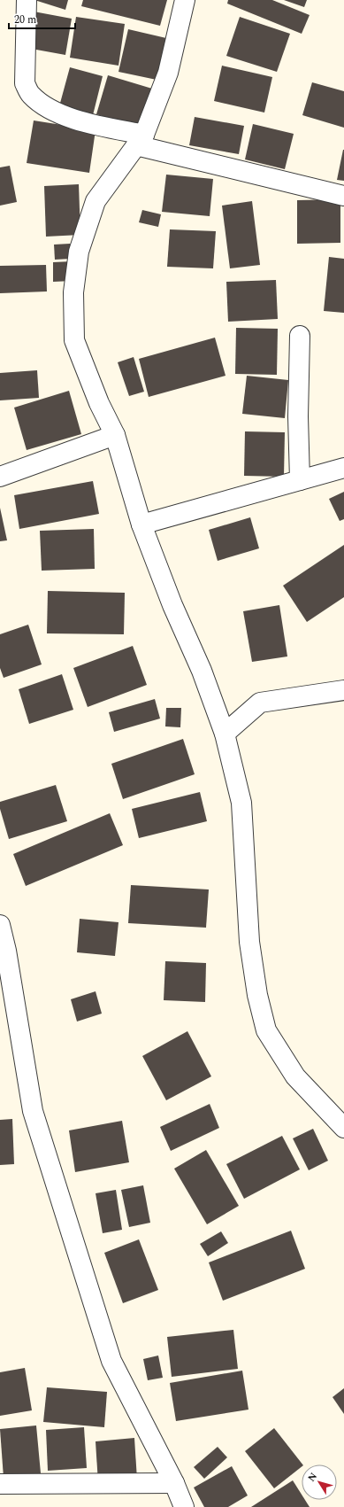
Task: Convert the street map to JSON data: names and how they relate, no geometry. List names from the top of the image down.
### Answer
{
  "scale_bar": "20 m",
  "north": "top left"
}
